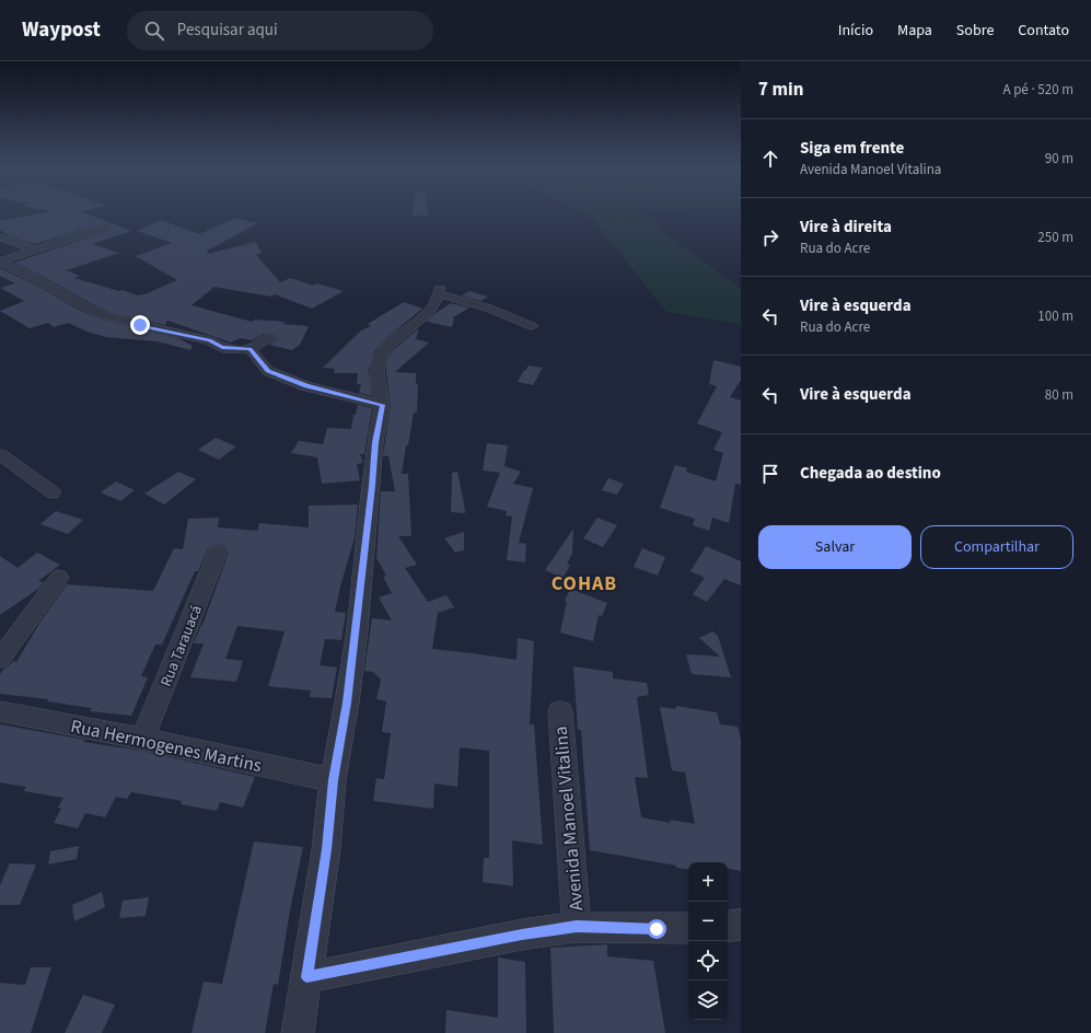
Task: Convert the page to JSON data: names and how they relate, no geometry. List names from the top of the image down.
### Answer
{
  "streets": {
    "street": ["Rua Tarauacá", "Rua Hermogenes Martins", "Avenida Manoel Vitalina"]
  },
  "crossings": [
    ["Rua Tarauacá", "Rua Hermogenes Martins"]
  ],
  "districts": ["COHAB"],
  "page": {
    "header": "Waypost",
    "search": "Pesquisar aqui",
    "nav": [
      "Início",
      "Mapa",
      "Sobre",
      "Contato"
    ],
    "heading": ["7 min", "A pé · 520 m"],
    "list": [
      ["Siga em frente", "Avenida Manoel Vitalina", "90 m"],
      ["Vire à direita", "Rua do Acre", "250 m"],
      ["Vire à esquerda", "Rua do Acre", "100 m"],
      ["Vire à esquerda", "80 m"],
      "Chegada ao destino"
    ],
    "buttons": ["Salvar", "Compartilhar"],
    "map_buttons": ["+", "−"]
  }
}
